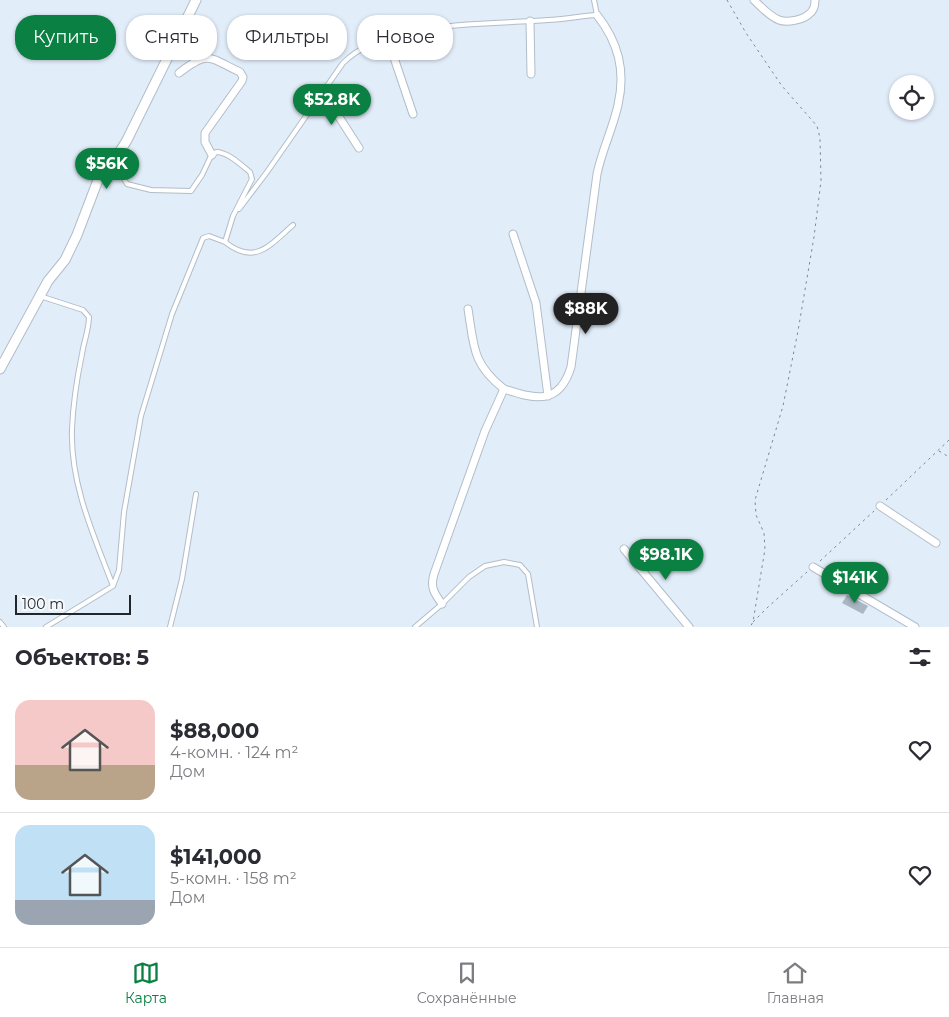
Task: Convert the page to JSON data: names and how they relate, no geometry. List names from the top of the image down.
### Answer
{
  "scale_bar": "100 m",
  "page": {
    "chip": [
      "Купить",
      "Снять",
      "Фильтры",
      "Новое"
    ],
    "price": [
      "$52.8K",
      "$56K",
      "$88K",
      "$98.1K",
      "$141K"
    ],
    "scale": "100 m",
    "heading": "Объектов: 5",
    "list": [
      {
        "name": "$88,000",
        "note": "4-комн. · 124 m² · Дом"
      },
      {
        "name": "$141,000",
        "note": "5-комн. · 158 m² · Дом"
      }
    ],
    "tabs": ["Карта", "Сохранённые", "Главная"]
  }
}
